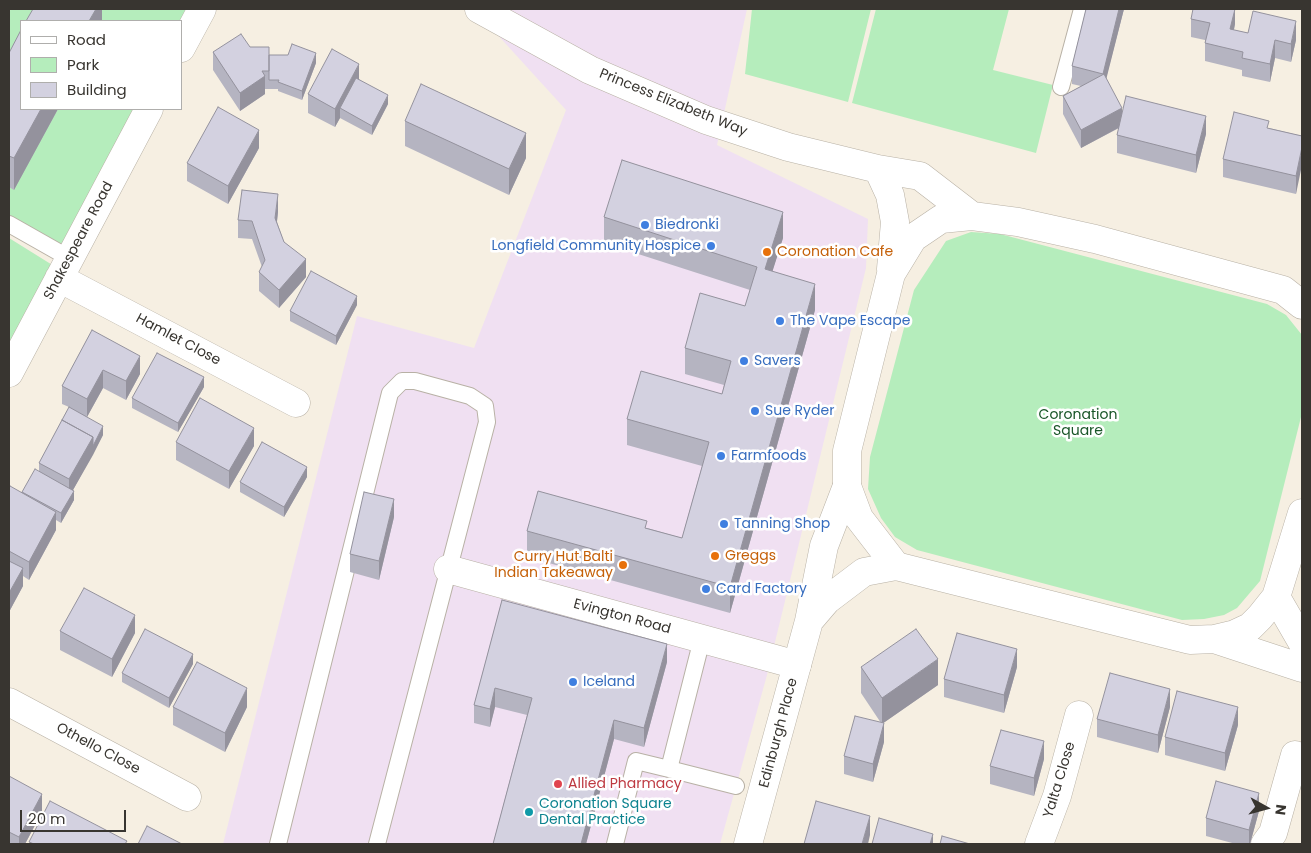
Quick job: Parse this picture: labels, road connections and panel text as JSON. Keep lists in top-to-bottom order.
{
  "streets": {
    "main road": [
      "Princess Elizabeth Way",
      "Shakespeare Road",
      "Hamlet Close",
      "Evington Road",
      "Edinburgh Place",
      "Othello Close",
      "Yalta Close"
    ]
  },
  "crossings": [
    ["Shakespeare Road", "Hamlet Close"],
    ["Evington Road", "Edinburgh Place"]
  ],
  "parks": ["Coronation Square"],
  "places": [
    "Biedronki",
    "Longfield Community Hospice",
    "Coronation Cafe",
    "The Vape Escape",
    "Savers",
    "Sue Ryder",
    "Farmfoods",
    "Tanning Shop",
    "Greggs",
    "Curry Hut Balti Indian Takeaway",
    "Card Factory",
    "Iceland",
    "Allied Pharmacy",
    "Coronation Square Dental Practice"
  ],
  "legend": ["Road", "Park", "Building"],
  "scale_bar": "20 m",
  "north": "right"
}
